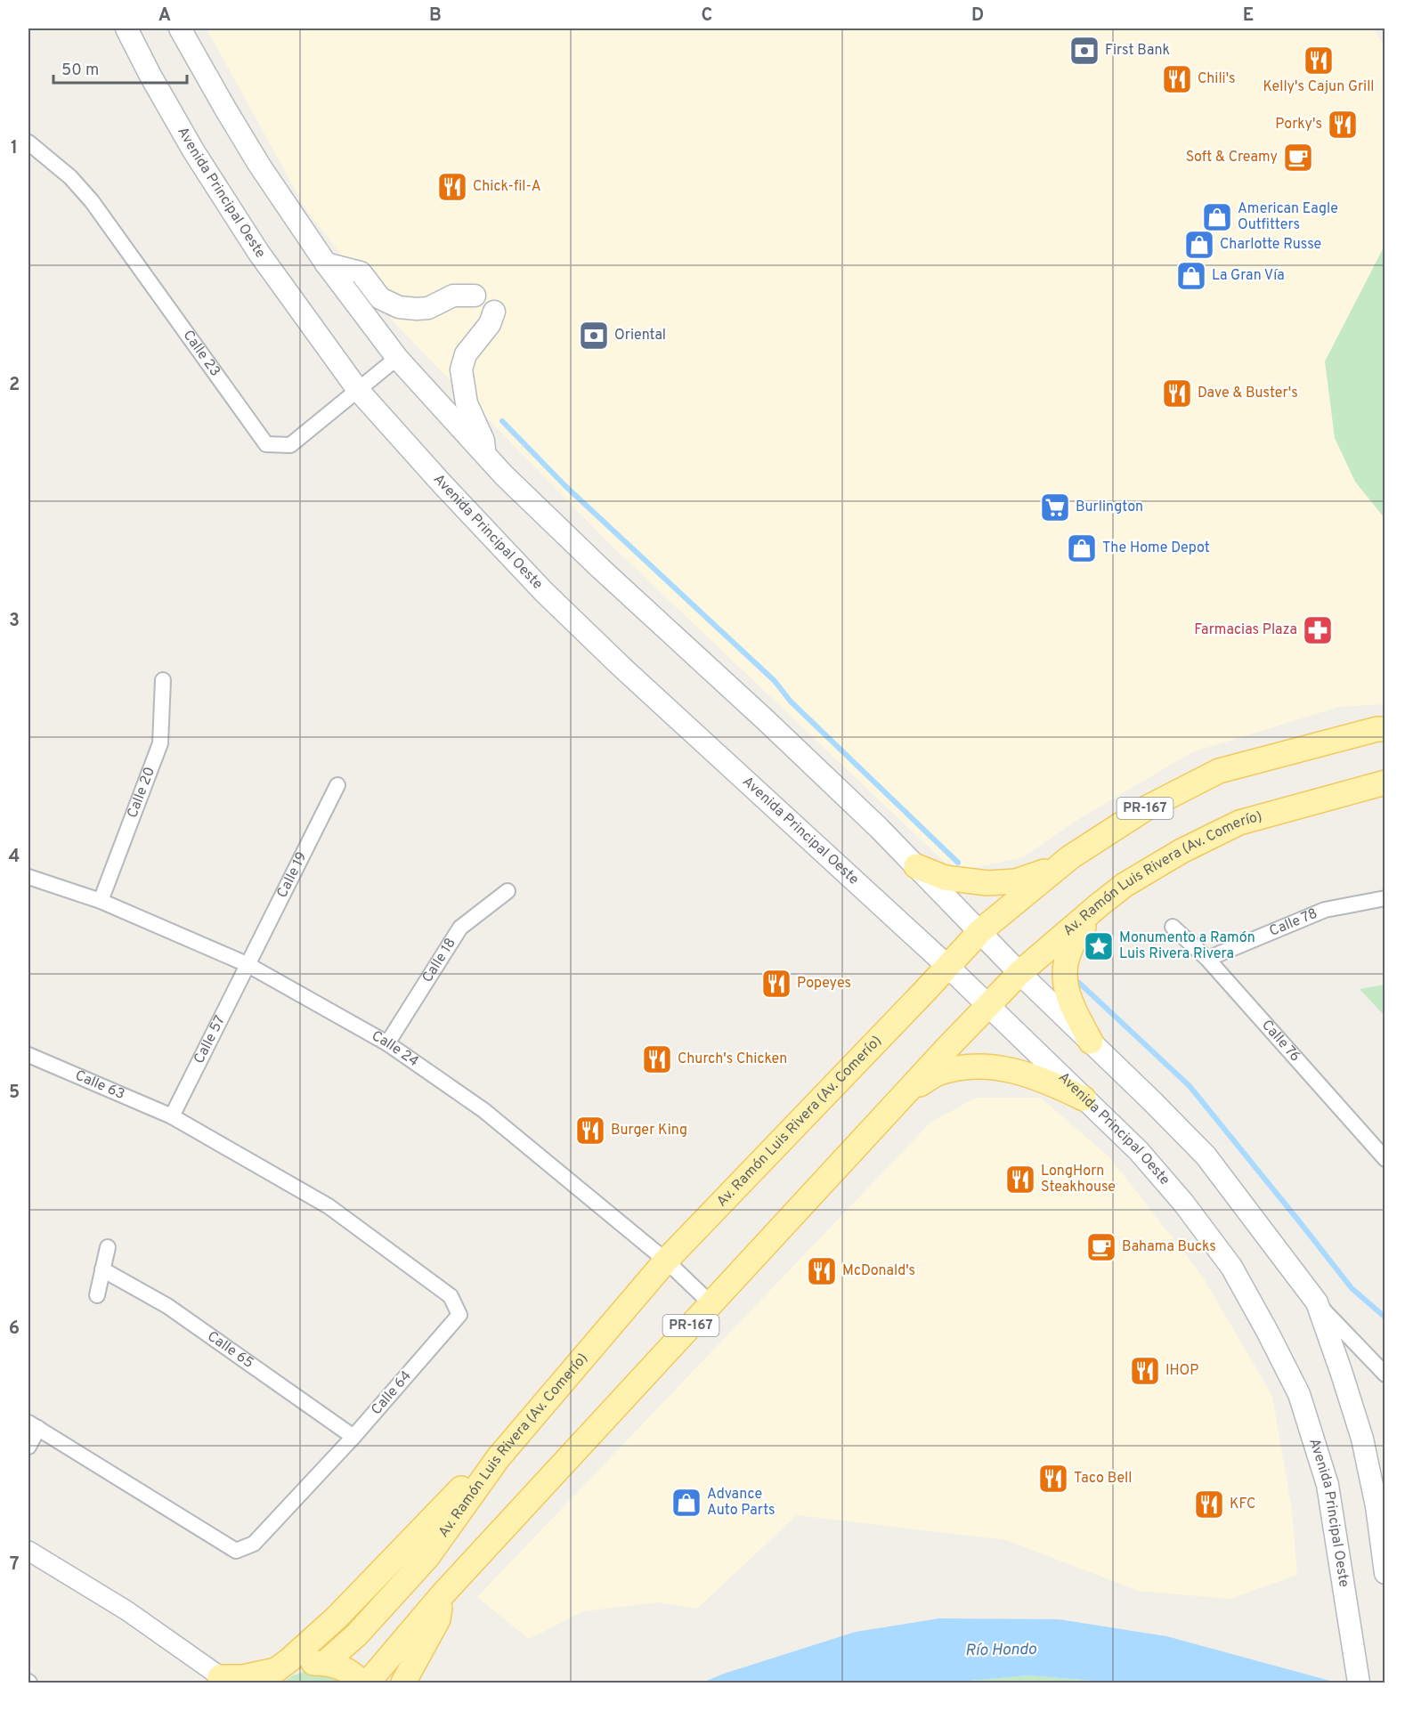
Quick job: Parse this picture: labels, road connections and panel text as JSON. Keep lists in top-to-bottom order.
{
  "streets": {
    "main road": ["Avenida Principal Oeste", "PR-167", "Av. Ramón Luis Rivera (Av. Comerío)"],
    "street": [
      "Calle 23",
      "Calle 20",
      "Calle 19",
      "Calle 78",
      "Calle 18",
      "Calle 57",
      "Calle 76",
      "Calle 24",
      "Calle 63",
      "Calle 65",
      "Calle 64"
    ]
  },
  "crossings": [
    ["Avenida Principal Oeste", "Calle 23"],
    ["Avenida Principal Oeste", "Av. Ramón Luis Rivera (Av. Comerío)"],
    ["Calle 20", "Calle 24"],
    ["Calle 19", "Calle 57"],
    ["Calle 19", "Calle 24"],
    ["Av. Ramón Luis Rivera (Av. Comerío)", "Calle 24"],
    ["Calle 78", "Calle 76"],
    ["Calle 18", "Calle 24"],
    ["Calle 57", "Calle 24"],
    ["Calle 57", "Calle 63"],
    ["Calle 57", "Calle 64"],
    ["Calle 63", "Calle 64"],
    ["Calle 65", "Calle 64"]
  ],
  "water": ["Río Hondo"],
  "places": {
    "bank": ["First Bank", "Oriental"],
    "restaurant": [
      "Kelly's Cajun Grill",
      "Chili's",
      "Porky's",
      "Chick-fil-A",
      "Dave & Buster's",
      "Popeyes",
      "Church's Chicken",
      "Burger King",
      "LongHorn Steakhouse",
      "McDonald's",
      "IHOP",
      "Taco Bell",
      "KFC"
    ],
    "cafe": ["Soft & Creamy", "Bahama Bucks"],
    "shop": [
      "American Eagle Outfitters",
      "Charlotte Russe",
      "La Gran Vía",
      "The Home Depot",
      "Advance Auto Parts"
    ],
    "supermarket": ["Burlington"],
    "pharmacy": ["Farmacias Plaza"],
    "place": ["Monumento a Ramón Luis Rivera Rivera"]
  },
  "scale_bar": "50 m",
  "grid": {
    "columns": [
      "A",
      "B",
      "C",
      "D",
      "E"
    ],
    "rows": [
      "1",
      "2",
      "3",
      "4",
      "5",
      "6",
      "7"
    ]
  }
}
